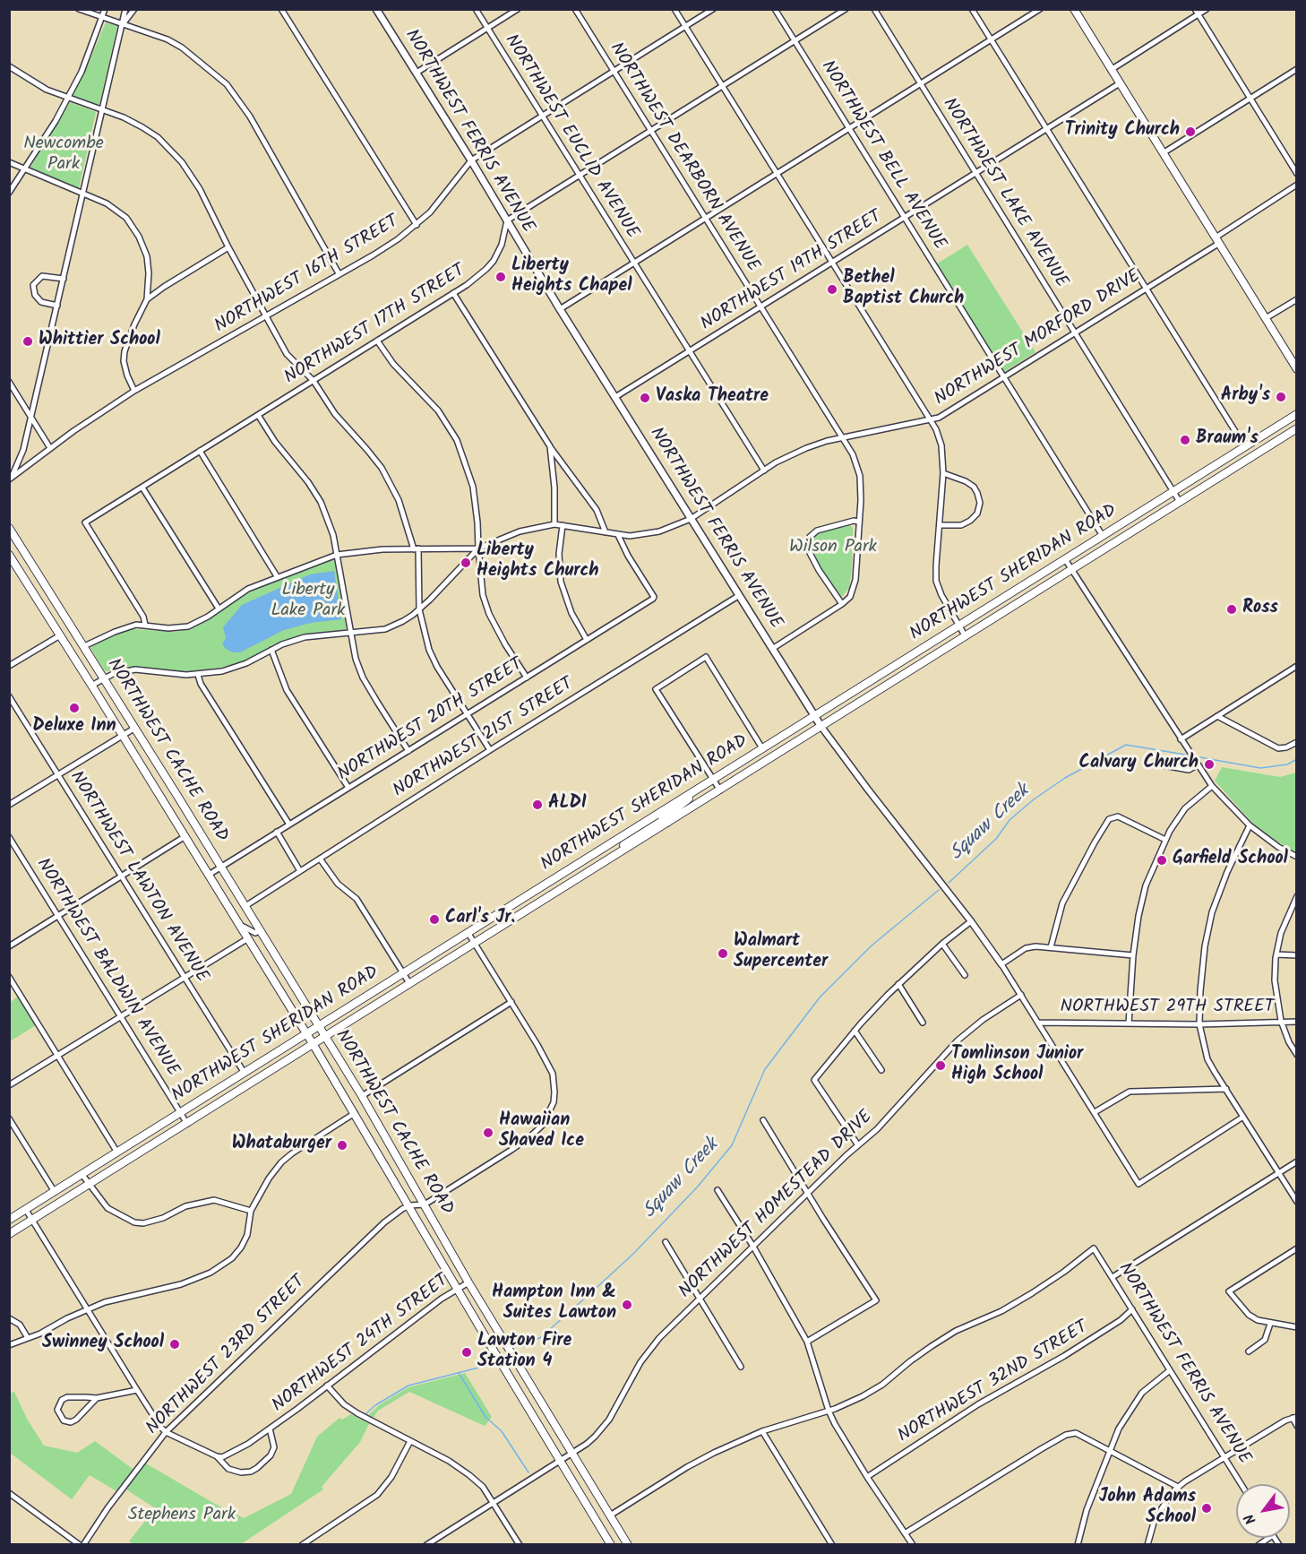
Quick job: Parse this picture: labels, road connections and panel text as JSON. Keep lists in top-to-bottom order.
{
  "streets": {
    "main road": ["NORTHWEST FERRIS AVENUE", "NORTHWEST SHERIDAN ROAD", "NORTHWEST CACHE ROAD"],
    "street": [
      "NORTHWEST EUCLID AVENUE",
      "NORTHWEST BELL AVENUE",
      "NORTHWEST DEARBORN AVENUE",
      "NORTHWEST LAKE AVENUE",
      "NORTHWEST 19TH STREET",
      "NORTHWEST 16TH STREET",
      "NORTHWEST 17TH STREET",
      "NORTHWEST MORFORD DRIVE",
      "NORTHWEST 20TH STREET",
      "NORTHWEST 21ST STREET",
      "NORTHWEST LAWTON AVENUE",
      "NORTHWEST BALDWIN AVENUE",
      "NORTHWEST 29TH STREET",
      "NORTHWEST HOMESTEAD DRIVE",
      "NORTHWEST 24TH STREET",
      "NORTHWEST 23RD STREET",
      "NORTHWEST 32ND STREET"
    ]
  },
  "crossings": [
    ["NORTHWEST FERRIS AVENUE", "NORTHWEST DEARBORN AVENUE"],
    ["NORTHWEST FERRIS AVENUE", "NORTHWEST 19TH STREET"],
    ["NORTHWEST FERRIS AVENUE", "NORTHWEST 16TH STREET"],
    ["NORTHWEST FERRIS AVENUE", "NORTHWEST 17TH STREET"],
    ["NORTHWEST FERRIS AVENUE", "NORTHWEST MORFORD DRIVE"],
    ["NORTHWEST FERRIS AVENUE", "NORTHWEST SHERIDAN ROAD"],
    ["NORTHWEST FERRIS AVENUE", "NORTHWEST 21ST STREET"],
    ["NORTHWEST FERRIS AVENUE", "NORTHWEST 32ND STREET"],
    ["NORTHWEST EUCLID AVENUE", "NORTHWEST 19TH STREET"],
    ["NORTHWEST EUCLID AVENUE", "NORTHWEST 16TH STREET"],
    ["NORTHWEST EUCLID AVENUE", "NORTHWEST MORFORD DRIVE"],
    ["NORTHWEST BELL AVENUE", "NORTHWEST 19TH STREET"],
    ["NORTHWEST BELL AVENUE", "NORTHWEST MORFORD DRIVE"],
    ["NORTHWEST BELL AVENUE", "NORTHWEST SHERIDAN ROAD"],
    ["NORTHWEST DEARBORN AVENUE", "NORTHWEST 19TH STREET"],
    ["NORTHWEST DEARBORN AVENUE", "NORTHWEST 16TH STREET"],
    ["NORTHWEST DEARBORN AVENUE", "NORTHWEST MORFORD DRIVE"],
    ["NORTHWEST LAKE AVENUE", "NORTHWEST 19TH STREET"],
    ["NORTHWEST LAKE AVENUE", "NORTHWEST MORFORD DRIVE"],
    ["NORTHWEST LAKE AVENUE", "NORTHWEST SHERIDAN ROAD"],
    ["NORTHWEST MORFORD DRIVE", "NORTHWEST 20TH STREET"],
    ["NORTHWEST SHERIDAN ROAD", "NORTHWEST CACHE ROAD"],
    ["NORTHWEST SHERIDAN ROAD", "NORTHWEST LAWTON AVENUE"],
    ["NORTHWEST SHERIDAN ROAD", "NORTHWEST BALDWIN AVENUE"],
    ["NORTHWEST 20TH STREET", "NORTHWEST CACHE ROAD"],
    ["NORTHWEST 21ST STREET", "NORTHWEST CACHE ROAD"],
    ["NORTHWEST CACHE ROAD", "NORTHWEST HOMESTEAD DRIVE"],
    ["NORTHWEST CACHE ROAD", "NORTHWEST 24TH STREET"],
    ["NORTHWEST CACHE ROAD", "NORTHWEST 23RD STREET"],
    ["NORTHWEST 24TH STREET", "NORTHWEST 23RD STREET"]
  ],
  "water": ["Squaw Creek"],
  "parks": [
    "Newcombe Park",
    "Wilson Park",
    "Liberty Lake Park",
    "Stephens Park"
  ],
  "places": [
    "Trinity Church",
    "Liberty Heights Chapel",
    "Bethel Baptist Church",
    "Whittier School",
    "Arby's",
    "Vaska Theatre",
    "Braum's",
    "Liberty Heights Church",
    "Ross",
    "Deluxe Inn",
    "Calvary Church",
    "ALDI",
    "Garfield School",
    "Carl's Jr.",
    "Walmart Supercenter",
    "Tomlinson Junior High School",
    "Hawaiian Shaved Ice",
    "Whataburger",
    "Hampton Inn & Suites Lawton",
    "Swinney School",
    "Lawton Fire Station 4",
    "John Adams School"
  ],
  "north": "bottom left"
}
